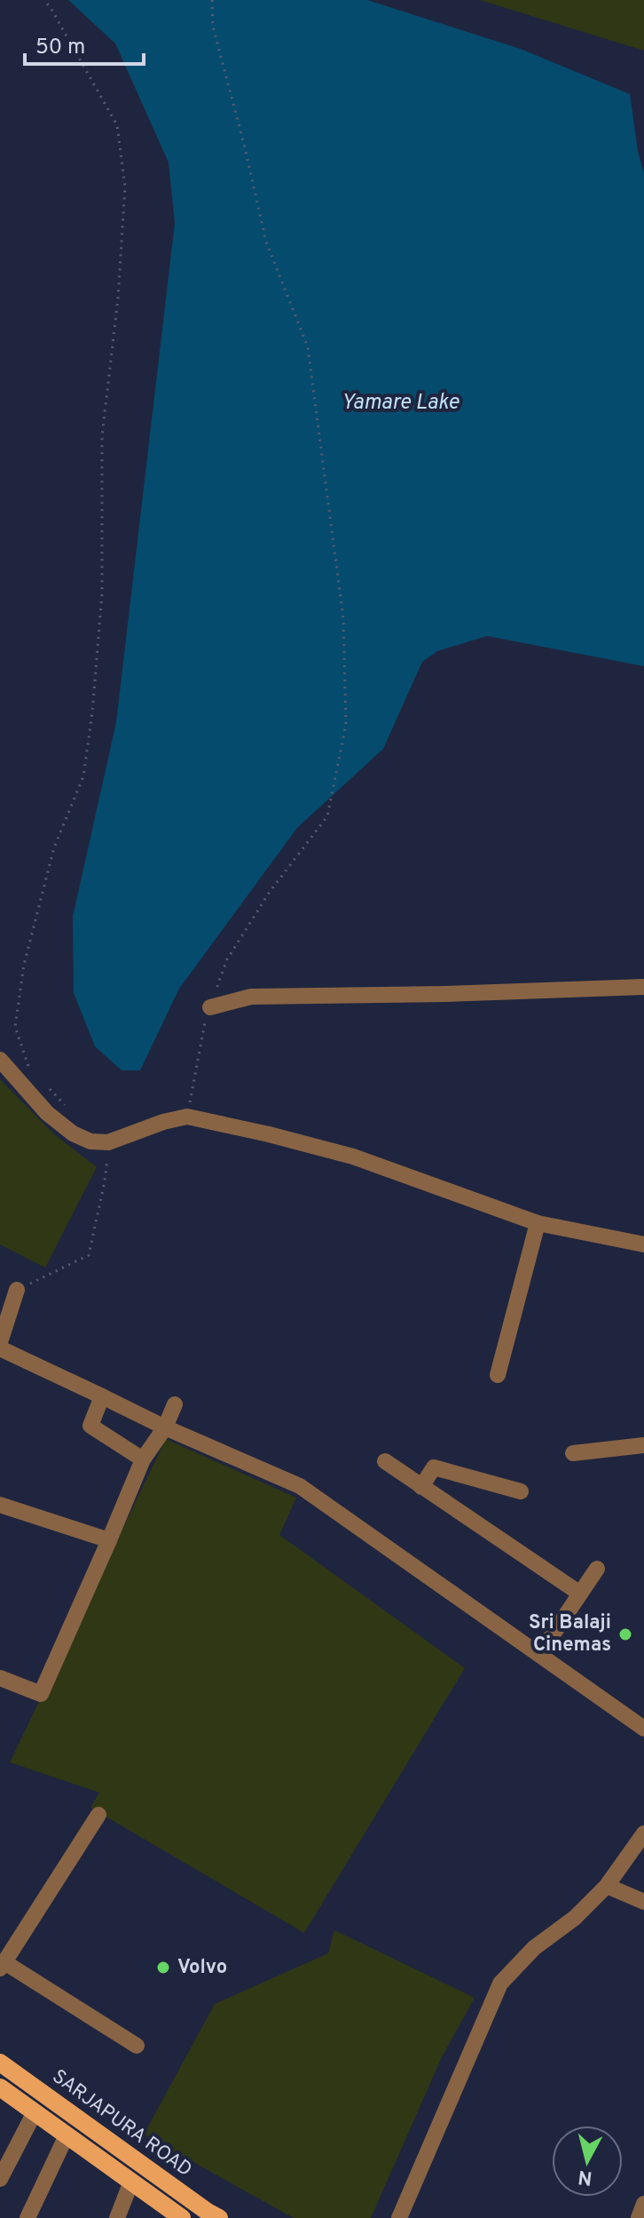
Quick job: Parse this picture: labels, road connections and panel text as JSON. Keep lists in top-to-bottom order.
{
  "streets": {
    "main road": ["SARJAPURA ROAD"]
  },
  "water": ["Yamare Lake"],
  "places": ["Sri Balaji Cinemas", "Volvo"],
  "scale_bar": "50 m",
  "north": "bottom"
}
